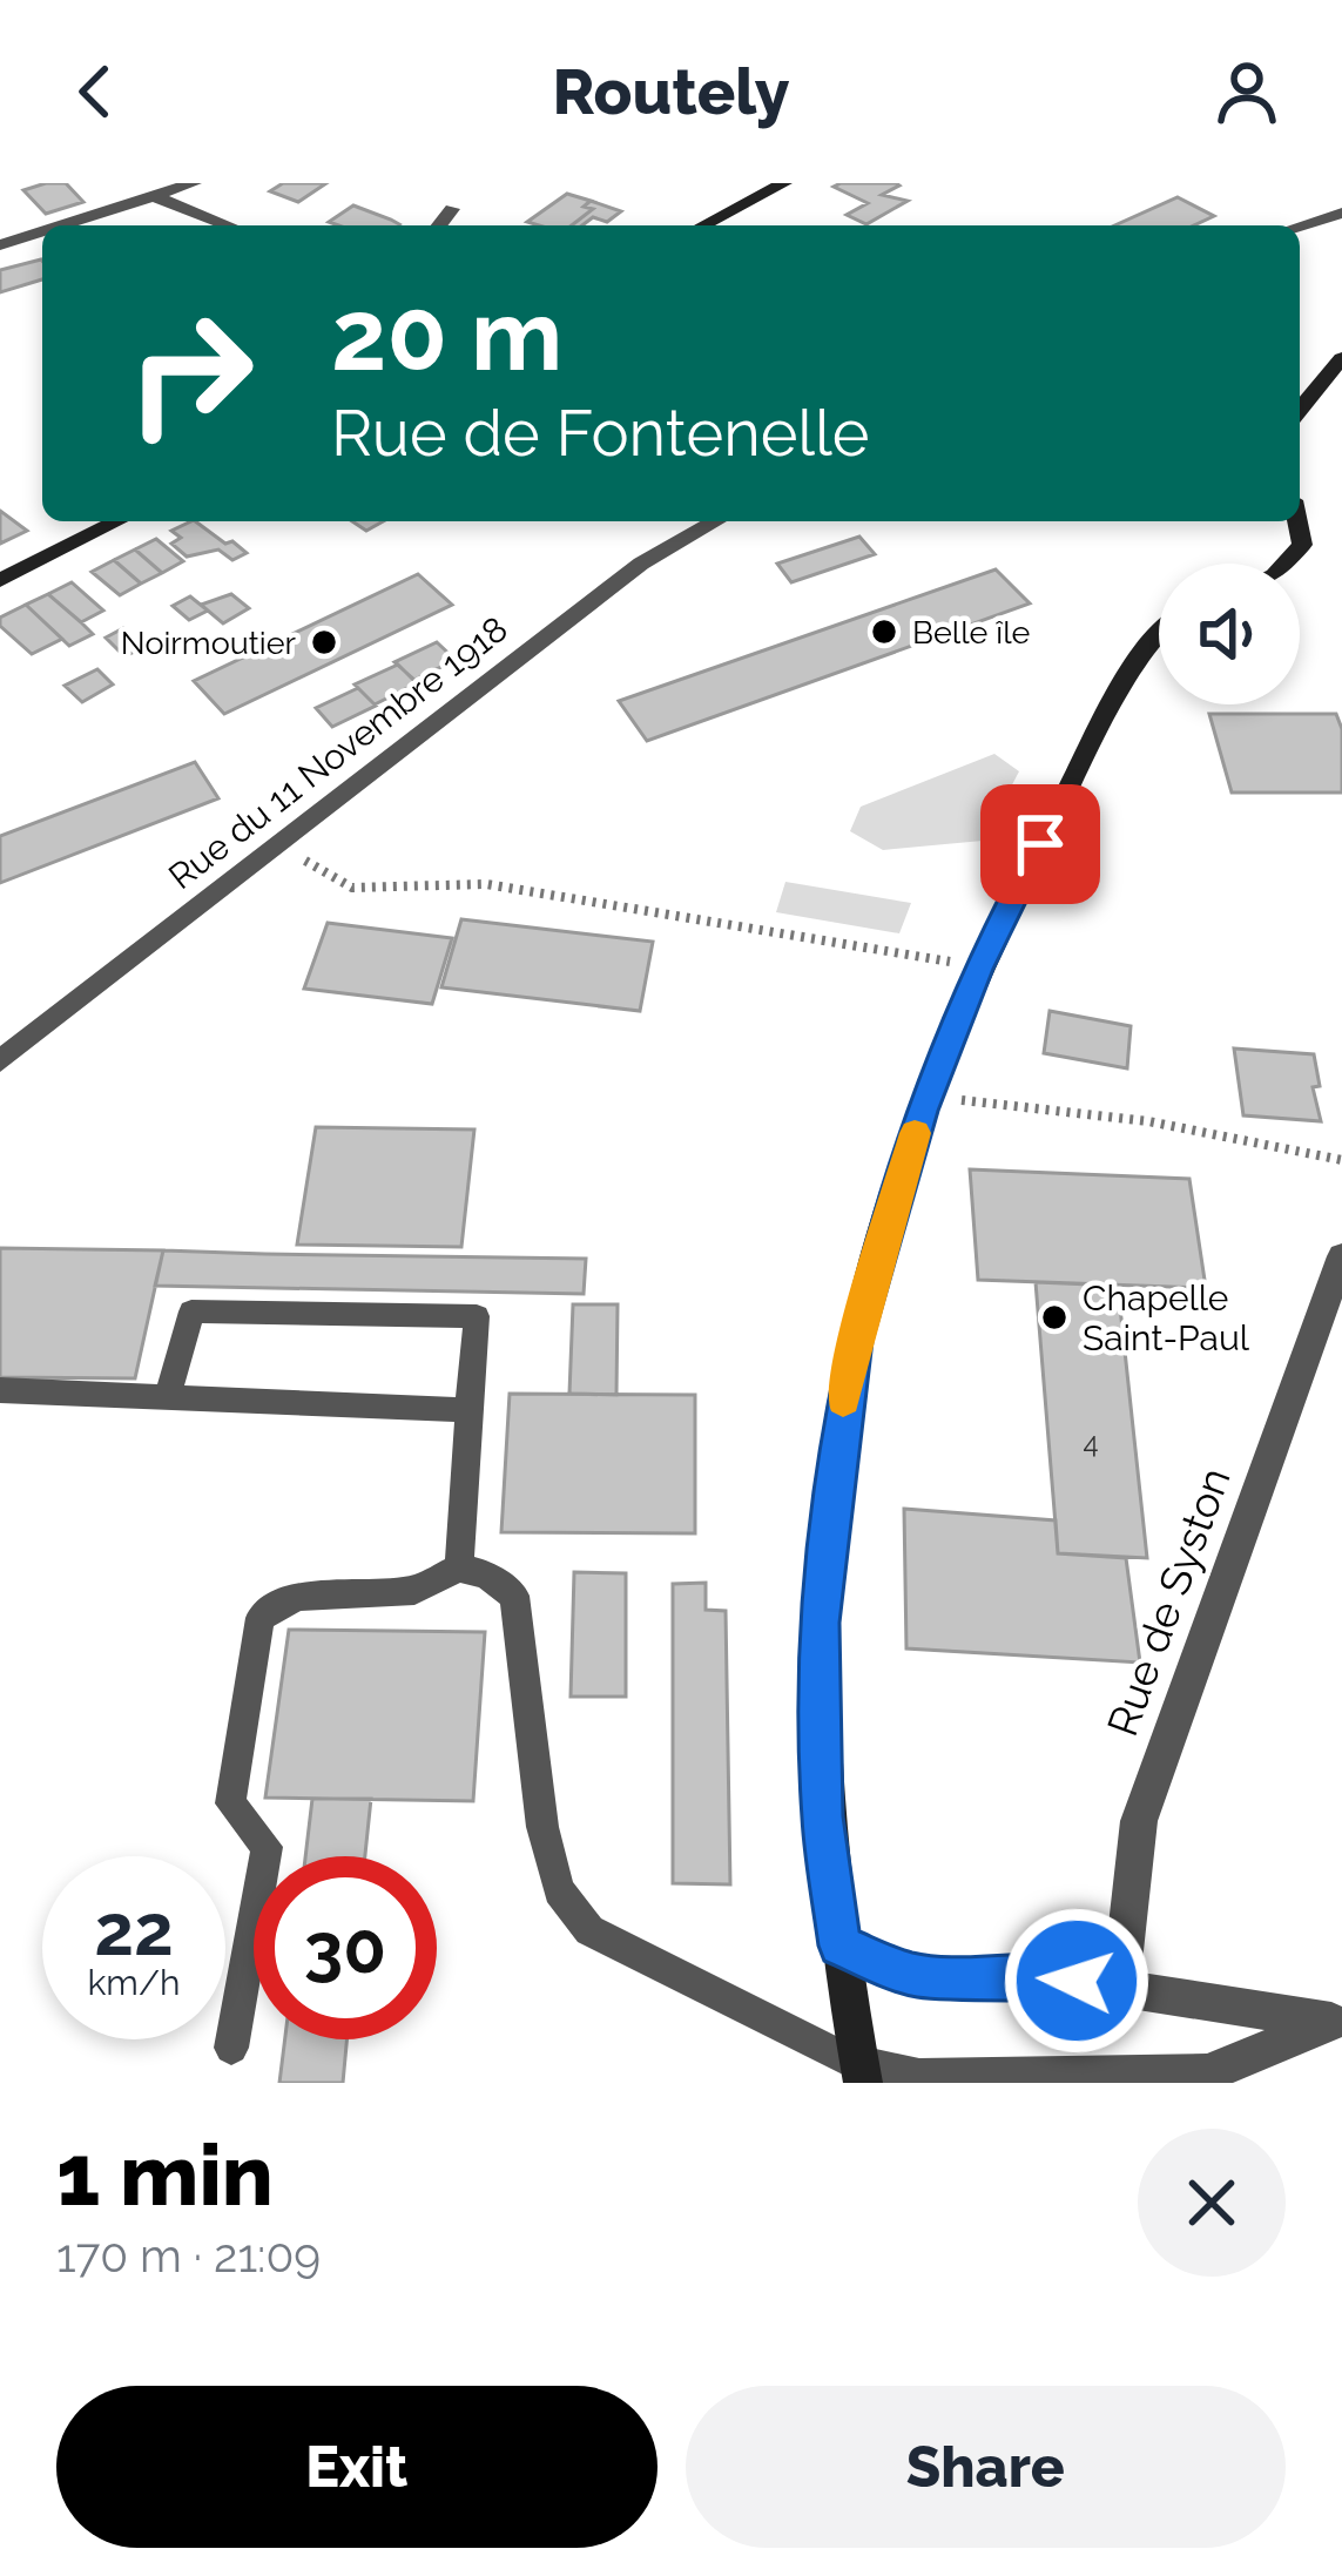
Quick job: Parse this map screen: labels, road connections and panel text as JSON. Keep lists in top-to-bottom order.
{
  "streets": {
    "street": ["Rue du 11 Novembre 1918", "Rue de Syston"]
  },
  "places": ["Belle île", "Noirmoutier", "Chapelle Saint-Paul"],
  "house_numbers": ["4"],
  "page": {
    "header": "Routely",
    "turn": ["20 m", "Rue de Fontenelle"],
    "speed": "22 km/h",
    "limit": "30",
    "heading": ["1 min", "170 m · 21:09"],
    "buttons": ["Exit", "Share"]
  }
}
